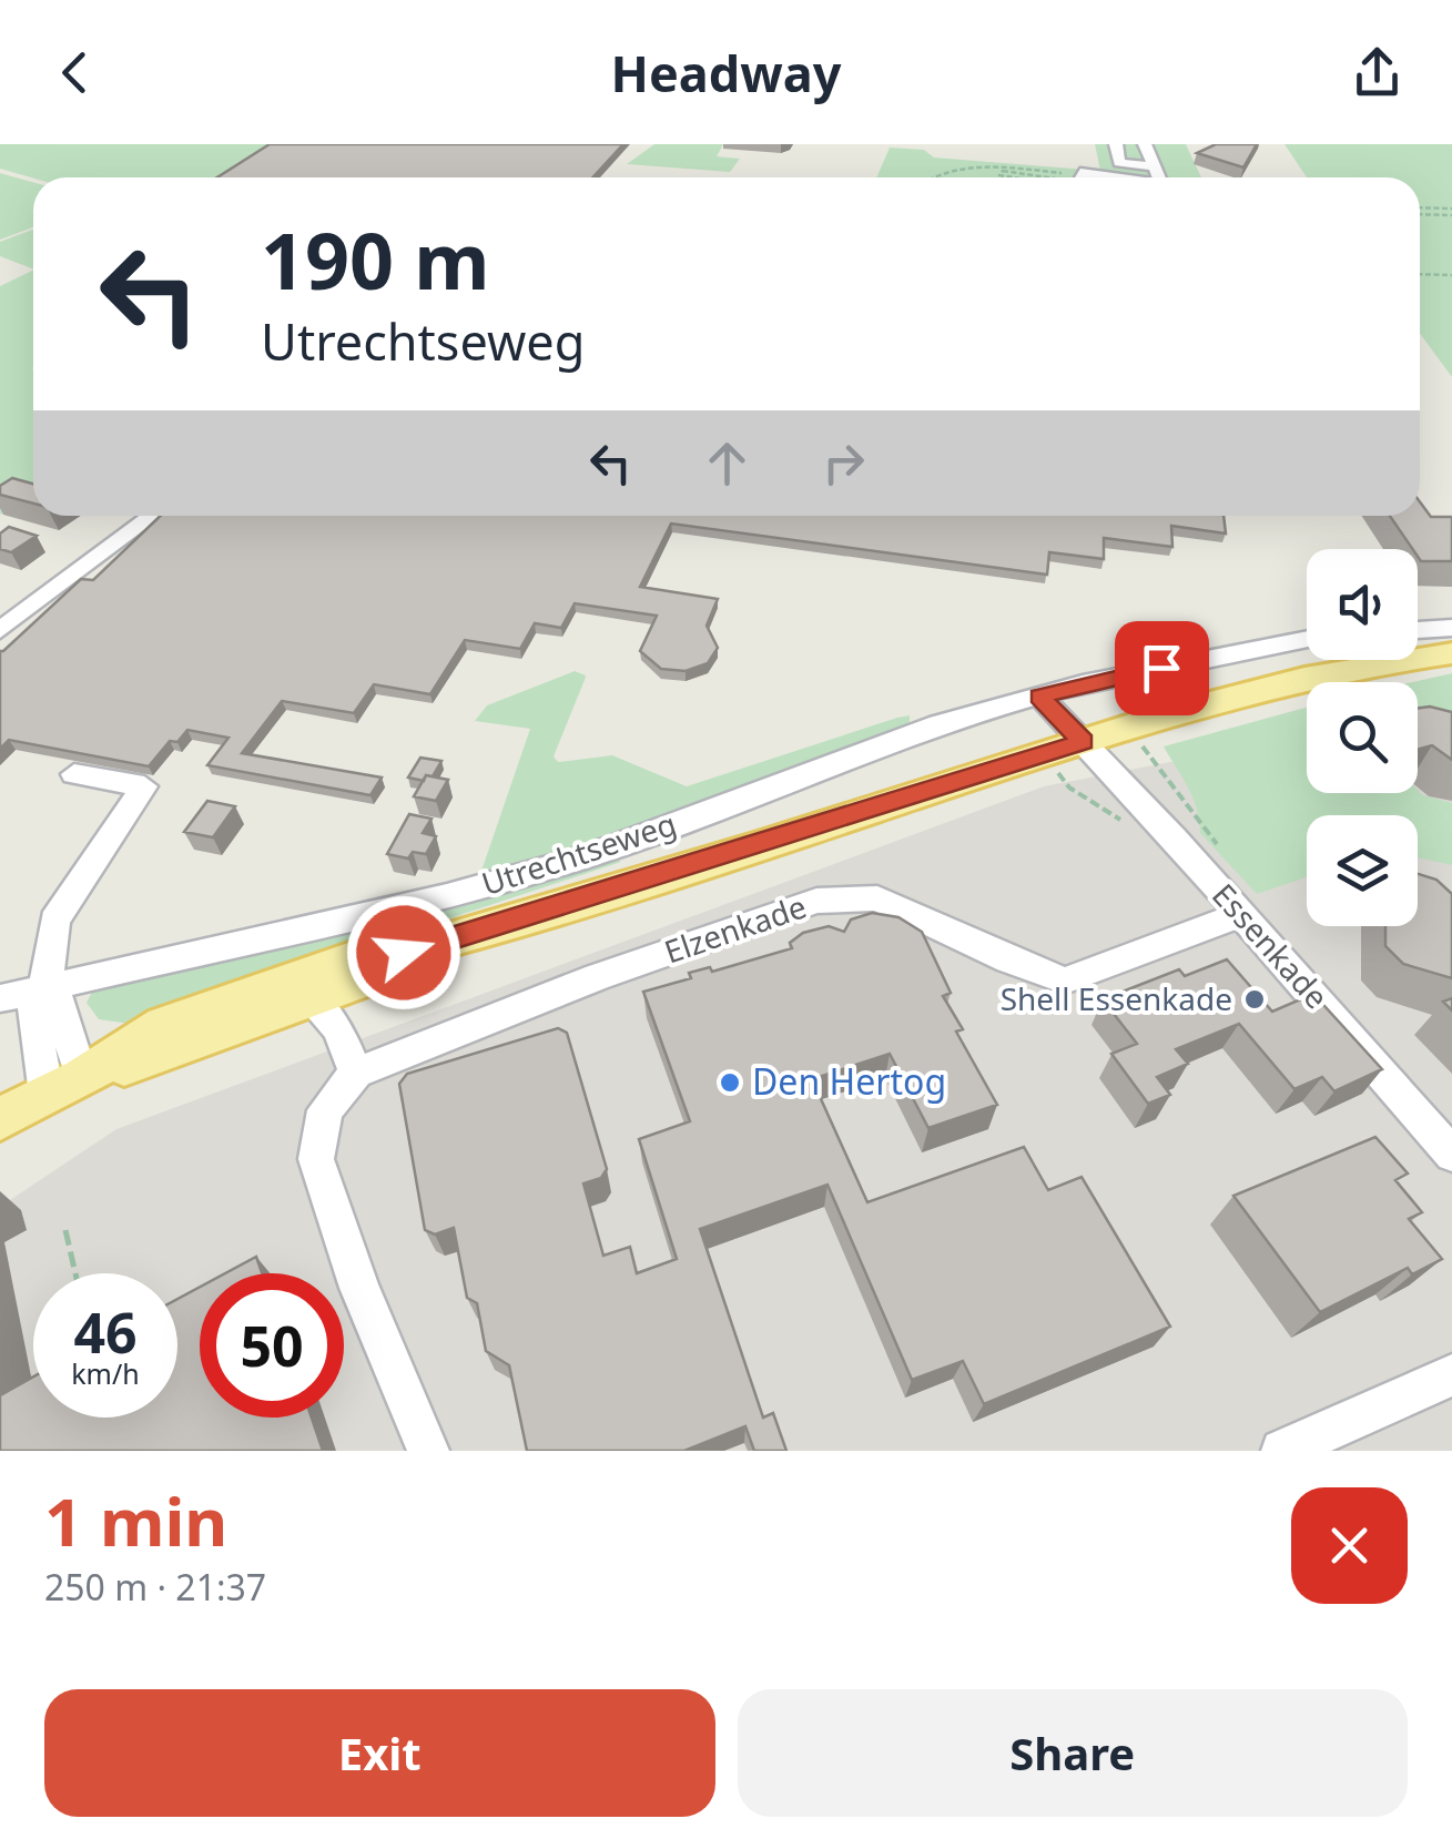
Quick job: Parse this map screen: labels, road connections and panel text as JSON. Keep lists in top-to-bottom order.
{
  "streets": {
    "main road": ["Utrechtseweg"],
    "street": ["Elzenkade", "Essenkade"]
  },
  "crossings": [
    ["Utrechtseweg", "Essenkade"],
    ["Elzenkade", "Essenkade"]
  ],
  "places": ["Shell Essenkade", "Den Hertog"],
  "page": {
    "header": "Headway",
    "turn": ["190 m", "Utrechtseweg"],
    "speed": "46 km/h",
    "limit": "50",
    "heading": ["1 min", "250 m · 21:37"],
    "buttons": ["Exit", "Share"]
  }
}
